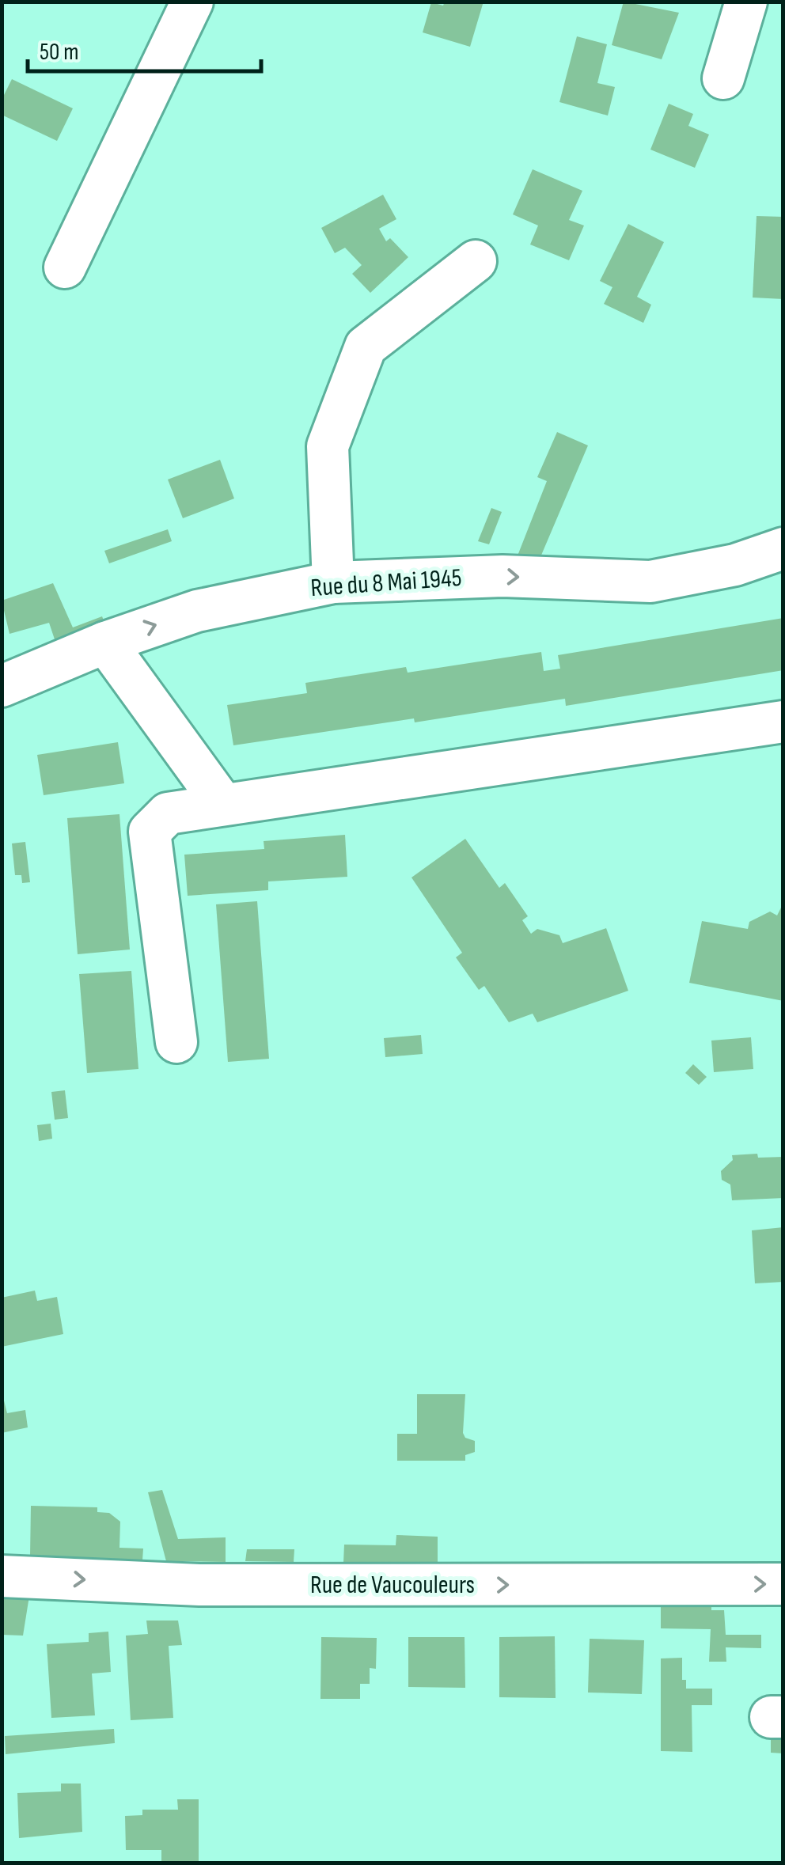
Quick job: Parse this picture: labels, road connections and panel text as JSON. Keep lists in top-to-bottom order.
{
  "streets": {
    "street": ["Rue du 8 Mai 1945", "Rue de Vaucouleurs"]
  },
  "one_way": ["Rue de Vaucouleurs"],
  "scale_bar": "50 m"
}
